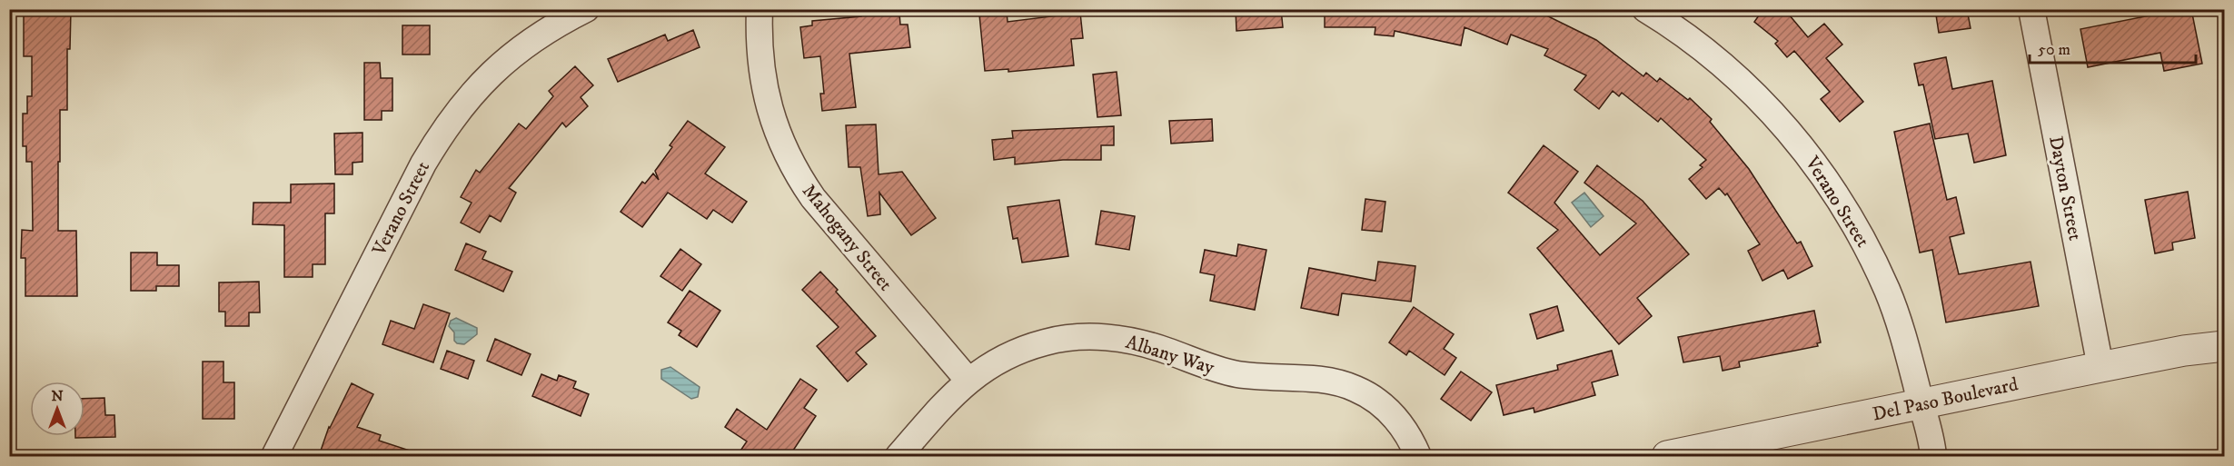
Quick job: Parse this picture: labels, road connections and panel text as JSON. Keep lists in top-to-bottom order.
{
  "streets": {
    "street": [
      "Dayton Street",
      "Verano Street",
      "Mahogany Street",
      "Albany Way",
      "Del Paso Boulevard"
    ]
  },
  "crossings": [
    ["Dayton Street", "Del Paso Boulevard"],
    ["Verano Street", "Del Paso Boulevard"],
    ["Mahogany Street", "Albany Way"]
  ],
  "scale_bar": "50 m",
  "north": "top"
}
